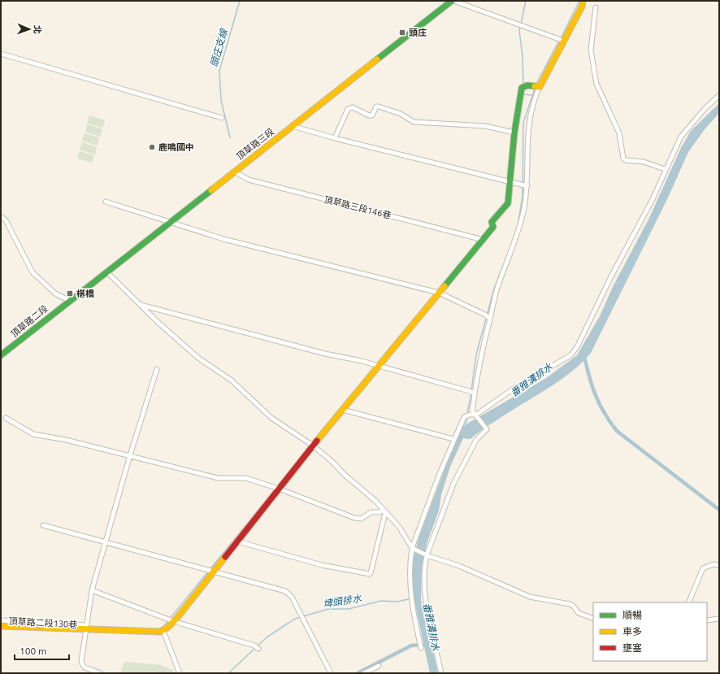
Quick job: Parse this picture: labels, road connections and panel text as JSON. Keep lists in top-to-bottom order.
{
  "streets": {
    "street": [
      "頂草路三段",
      "頂草路三段146巷",
      "頂草路二段",
      "頂草路二段130巷"
    ]
  },
  "crossings": [
    ["頂草路三段", "頂草路三段146巷"],
    ["頂草路三段", "頂草路二段"]
  ],
  "water": ["頭庄支線", "番雅溝排水", "埤頭排水"],
  "places": {
    "transit": ["頭庄", "椹橋"],
    "other": ["鹿鳴國中"]
  },
  "legend": ["順暢", "車多", "壅塞"],
  "scale_bar": "100 m",
  "north": "right"
}
